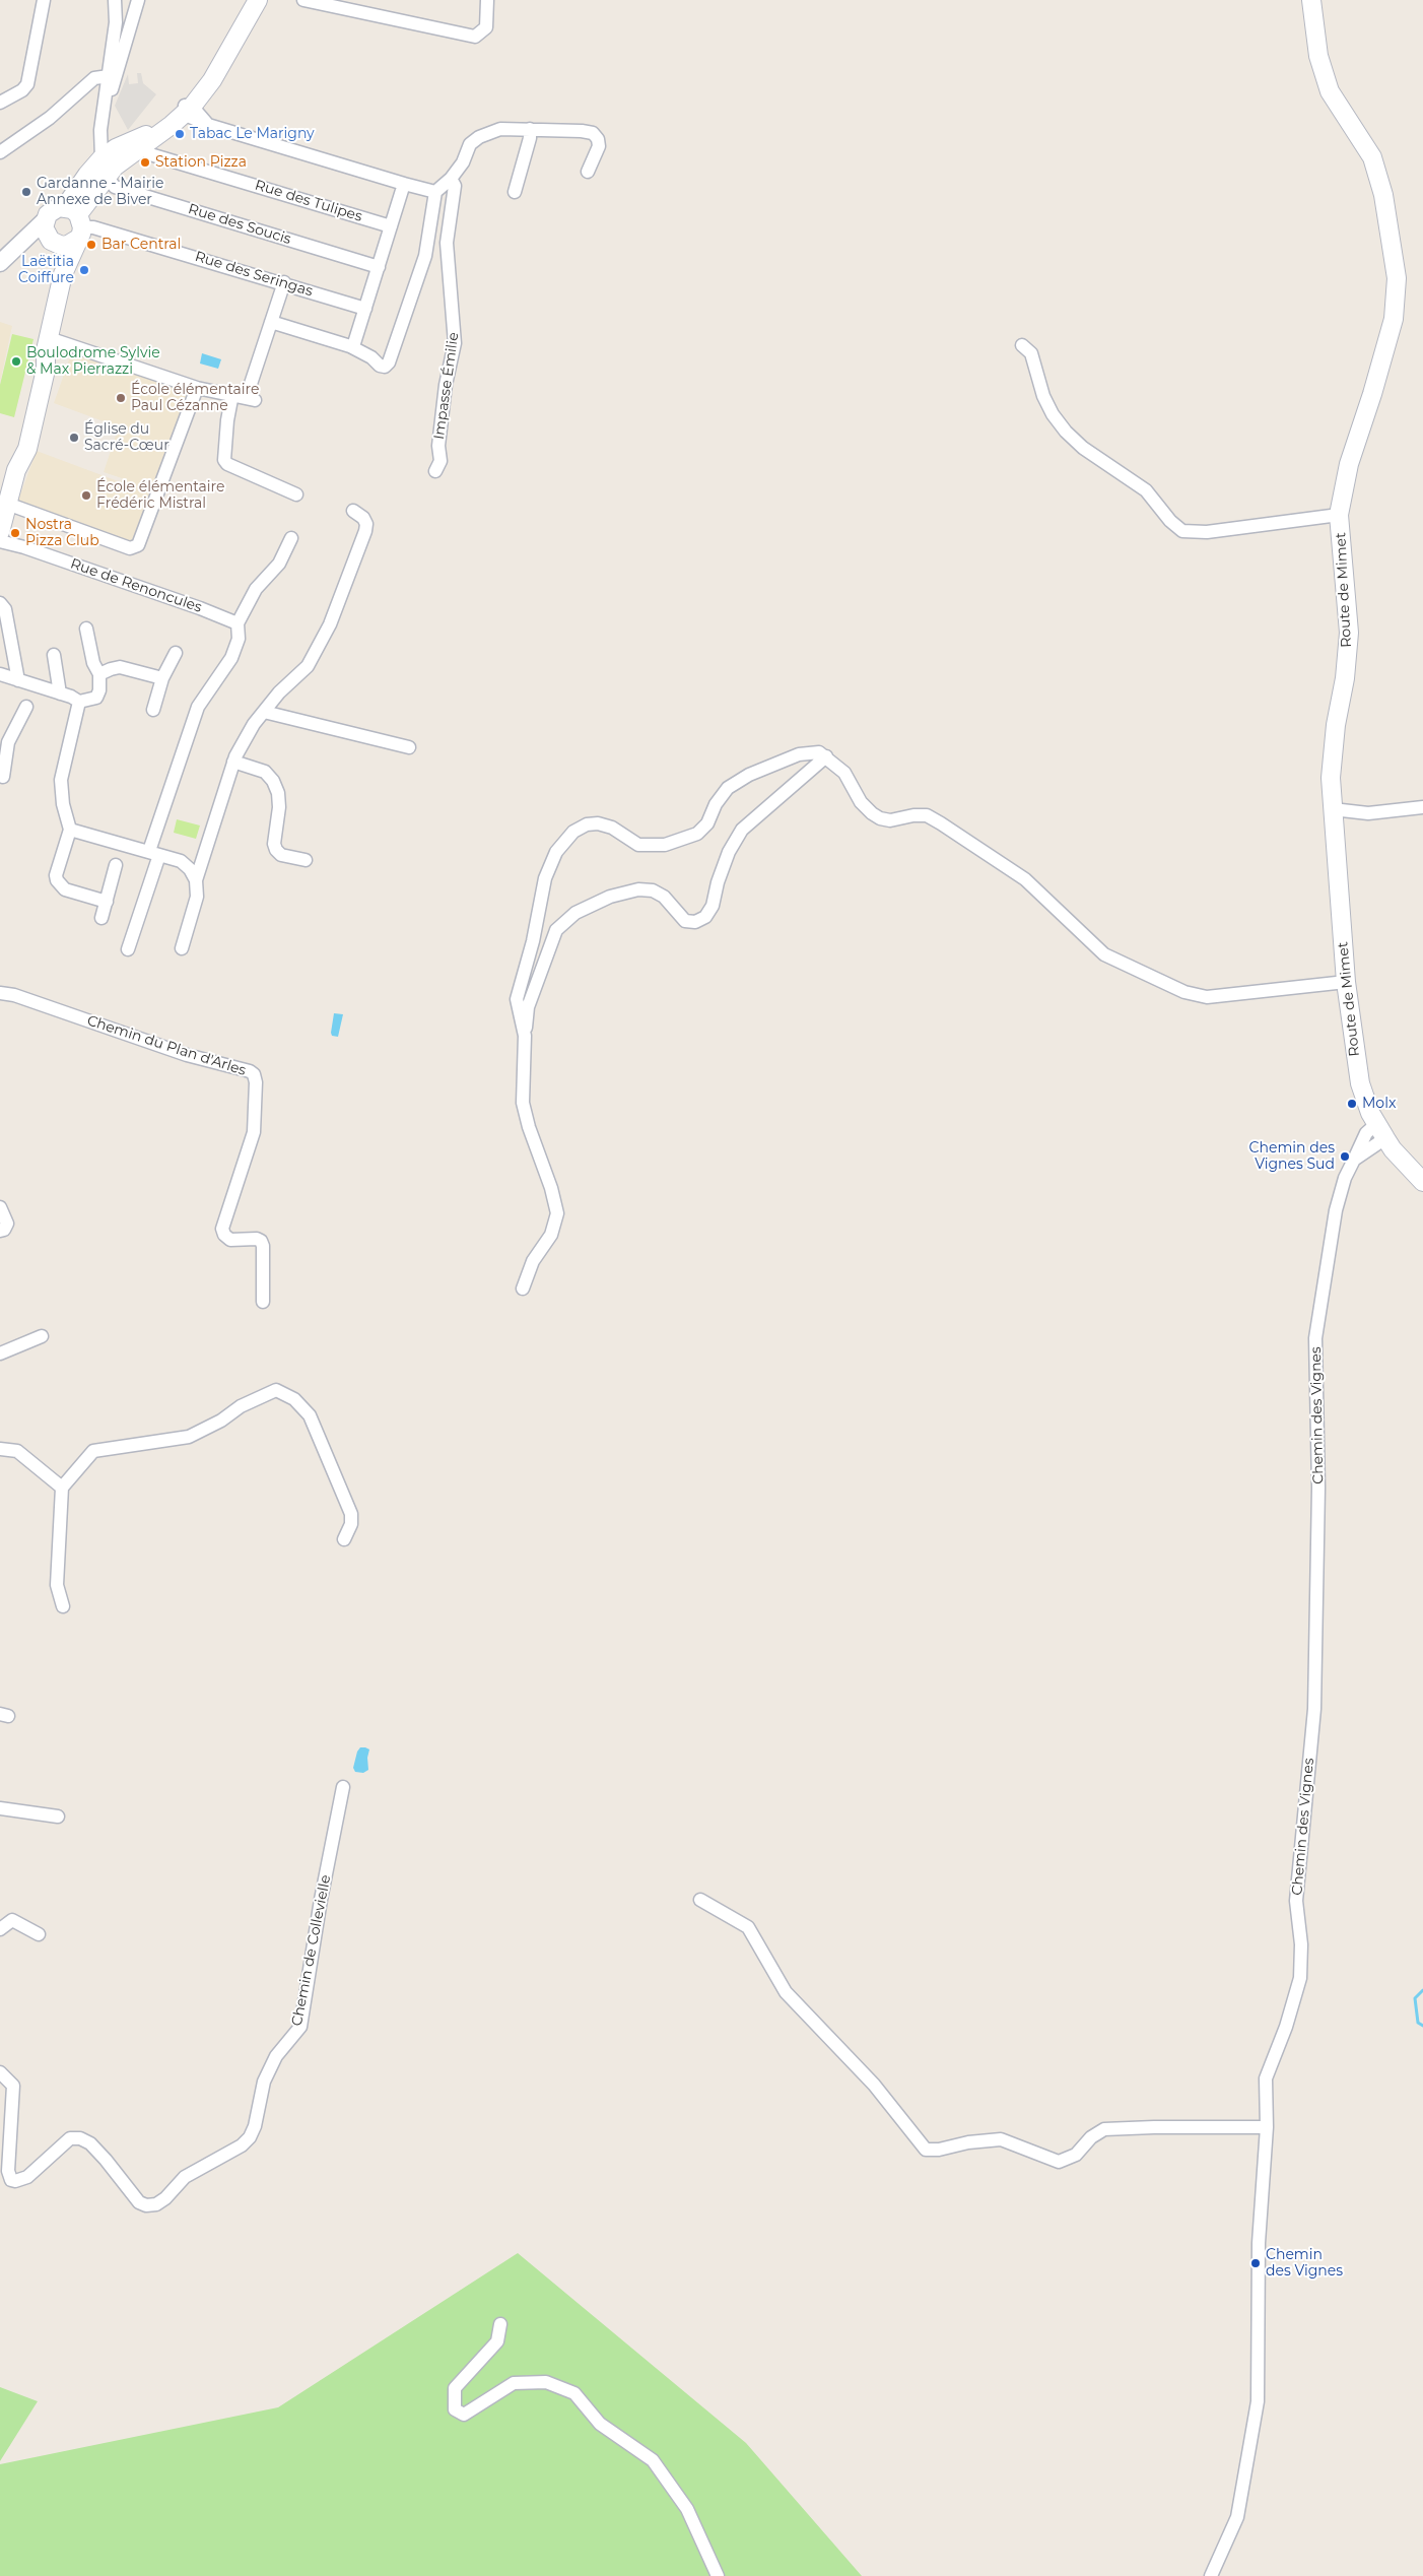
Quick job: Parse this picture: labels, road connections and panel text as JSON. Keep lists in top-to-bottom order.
{
  "streets": {
    "main road": ["Route de Mimet"],
    "street": [
      "Rue des Tulipes",
      "Rue des Soucis",
      "Rue des Seringas",
      "Impasse Émilie",
      "Rue de Renoncules",
      "Chemin du Plan d'Arles",
      "Chemin des Vignes",
      "Chemin de Collevielle"
    ]
  },
  "crossings": [
    ["Route de Mimet", "Chemin des Vignes"]
  ],
  "places": [
    "Tabac Le Marigny",
    "Station Pizza",
    "Gardanne - Mairie Annexe de Biver",
    "Bar Central",
    "Laëtitia Coiffure",
    "Boulodrome Sylvie & Max Pierrazzi",
    "École élémentaire Paul Cézanne",
    "Église du Sacré-Cœur",
    "École élémentaire Frédéric Mistral",
    "Nostra Pizza Club",
    "Molx",
    "Chemin des Vignes Sud",
    "Chemin des Vignes"
  ]
}
